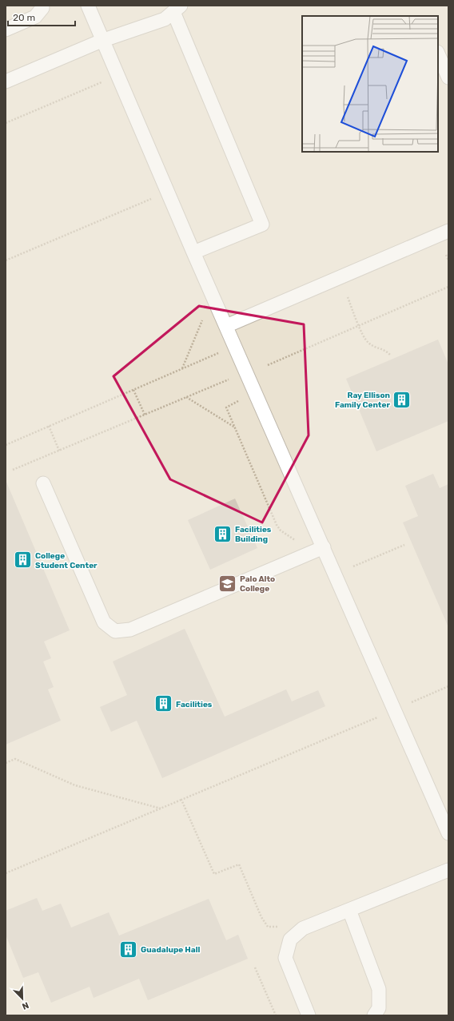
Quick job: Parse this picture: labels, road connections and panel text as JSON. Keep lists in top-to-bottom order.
{
  "places": {
    "building": [
      "Ray Ellison Family Center",
      "Facilities Building",
      "College Student Center",
      "Facilities",
      "Guadalupe Hall"
    ],
    "school or university": ["Palo Alto College"]
  },
  "scale_bar": "20 m",
  "north": "bottom right"
}
